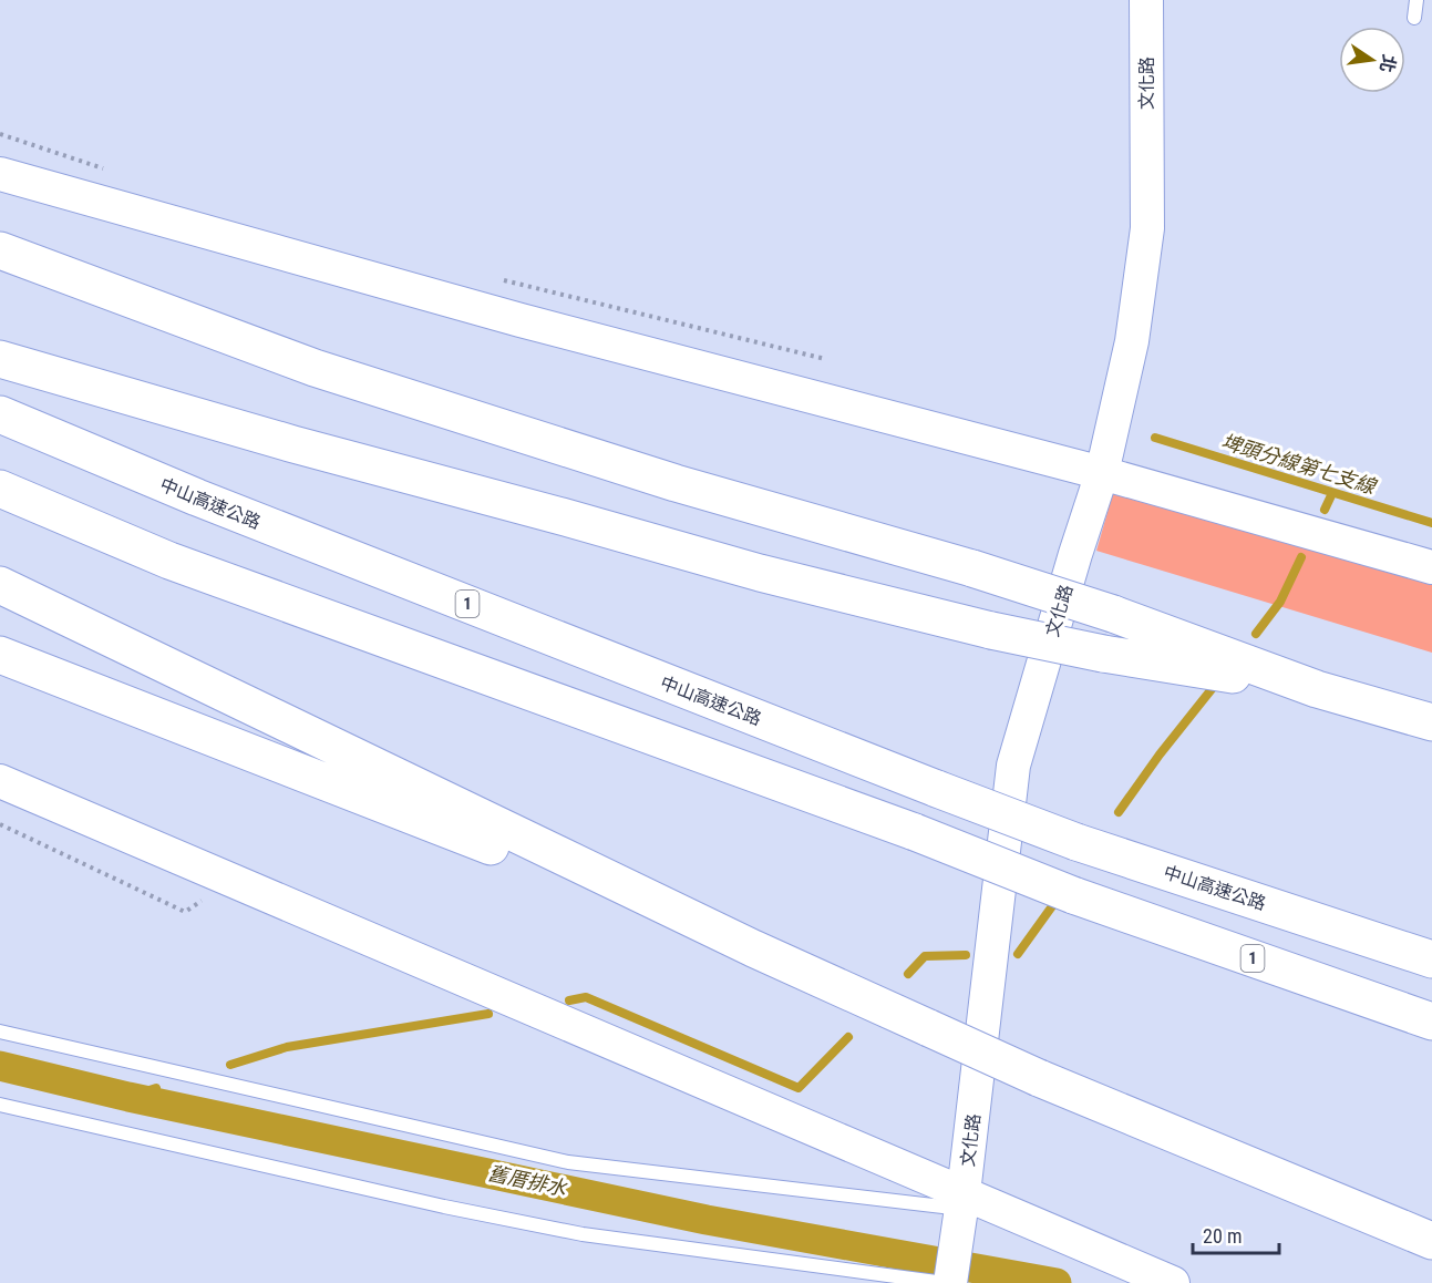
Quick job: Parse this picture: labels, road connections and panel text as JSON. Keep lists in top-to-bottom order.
{
  "streets": {
    "highway": ["中山高速公路", "1"],
    "street": ["文化路"]
  },
  "water": ["埤頭分線第七支線", "舊厝排水"],
  "scale_bar": "20 m",
  "north": "right"
}
